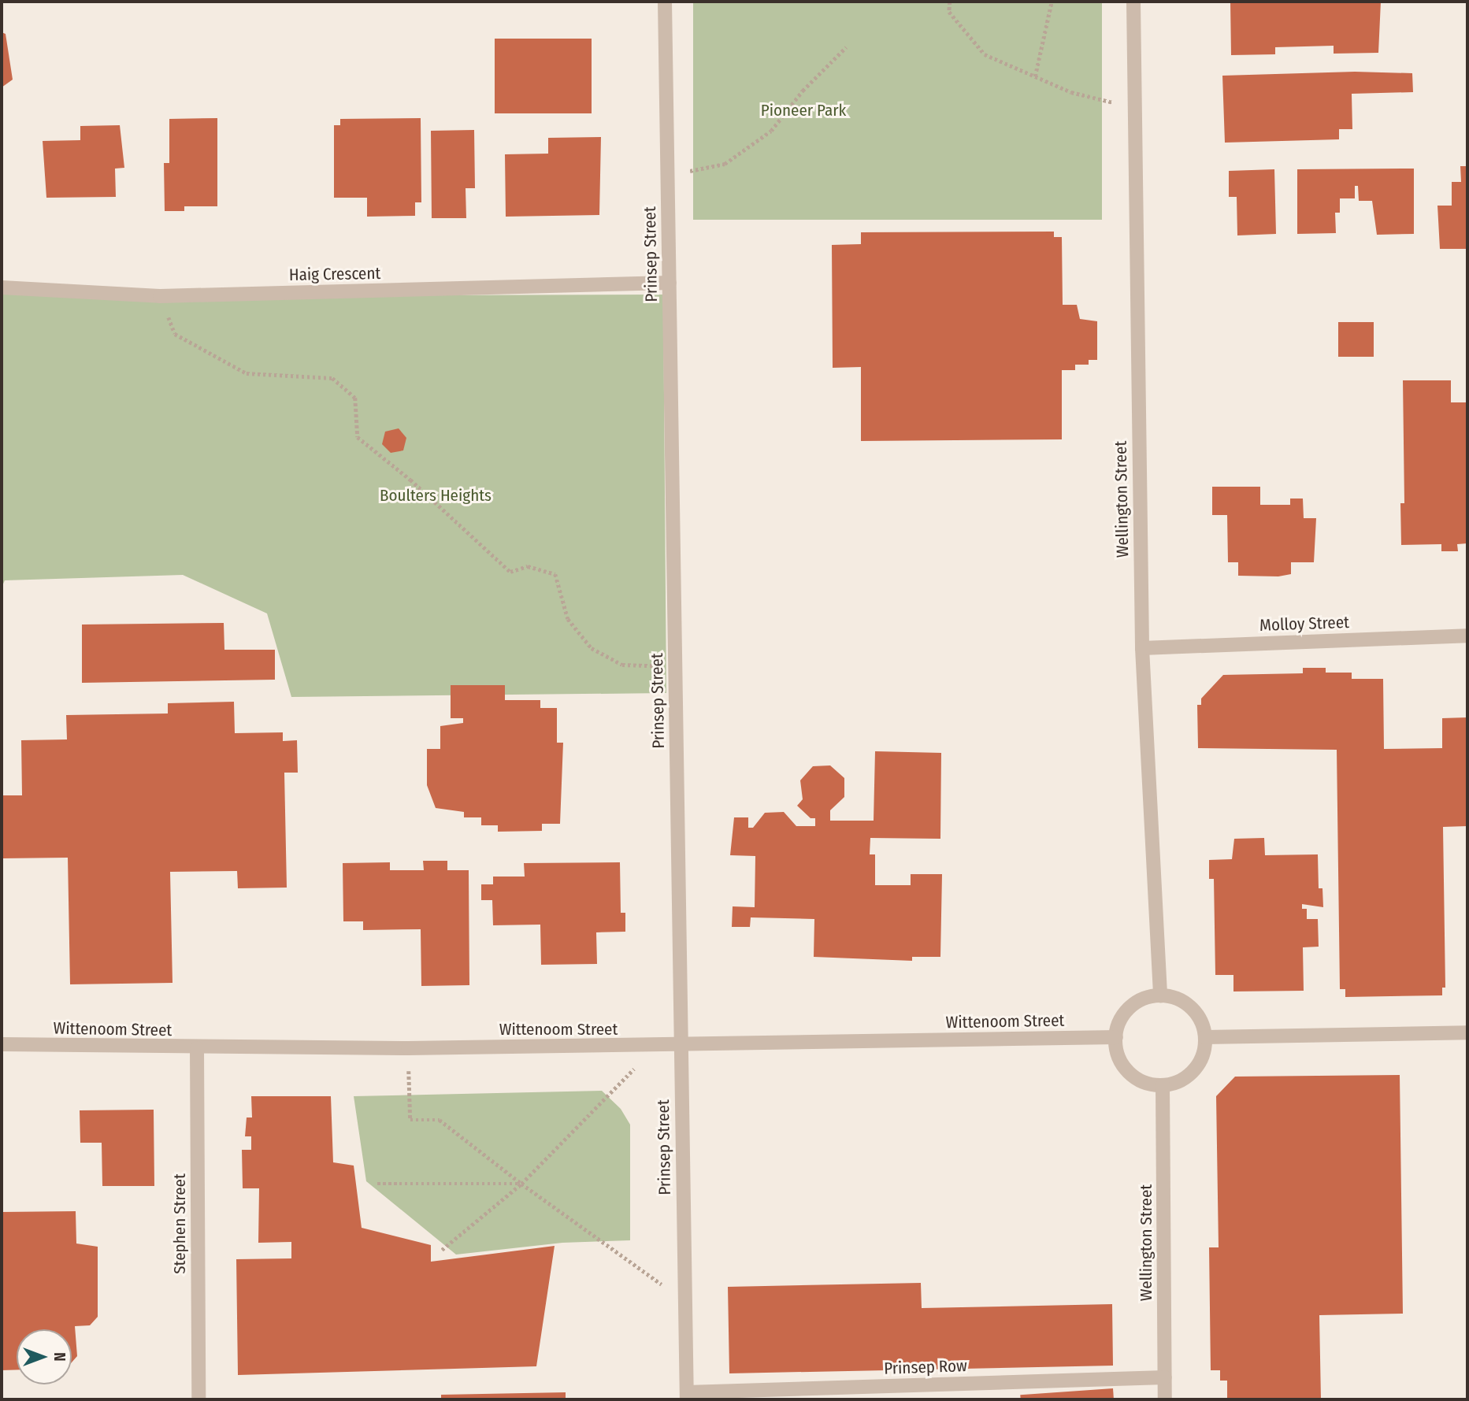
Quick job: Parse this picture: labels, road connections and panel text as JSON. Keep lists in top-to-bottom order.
{
  "streets": {
    "street": [
      "Prinsep Street",
      "Haig Crescent",
      "Wellington Street",
      "Molloy Street",
      "Wittenoom Street",
      "Stephen Street",
      "Prinsep Row"
    ]
  },
  "crossings": [
    ["Prinsep Street", "Haig Crescent"],
    ["Prinsep Street", "Wittenoom Street"],
    ["Prinsep Street", "Prinsep Row"],
    ["Wellington Street", "Molloy Street"],
    ["Wellington Street", "Wittenoom Street"],
    ["Wellington Street", "Prinsep Row"],
    ["Wittenoom Street", "Stephen Street"]
  ],
  "parks": ["Pioneer Park", "Boulters Heights"],
  "north": "right"
}
